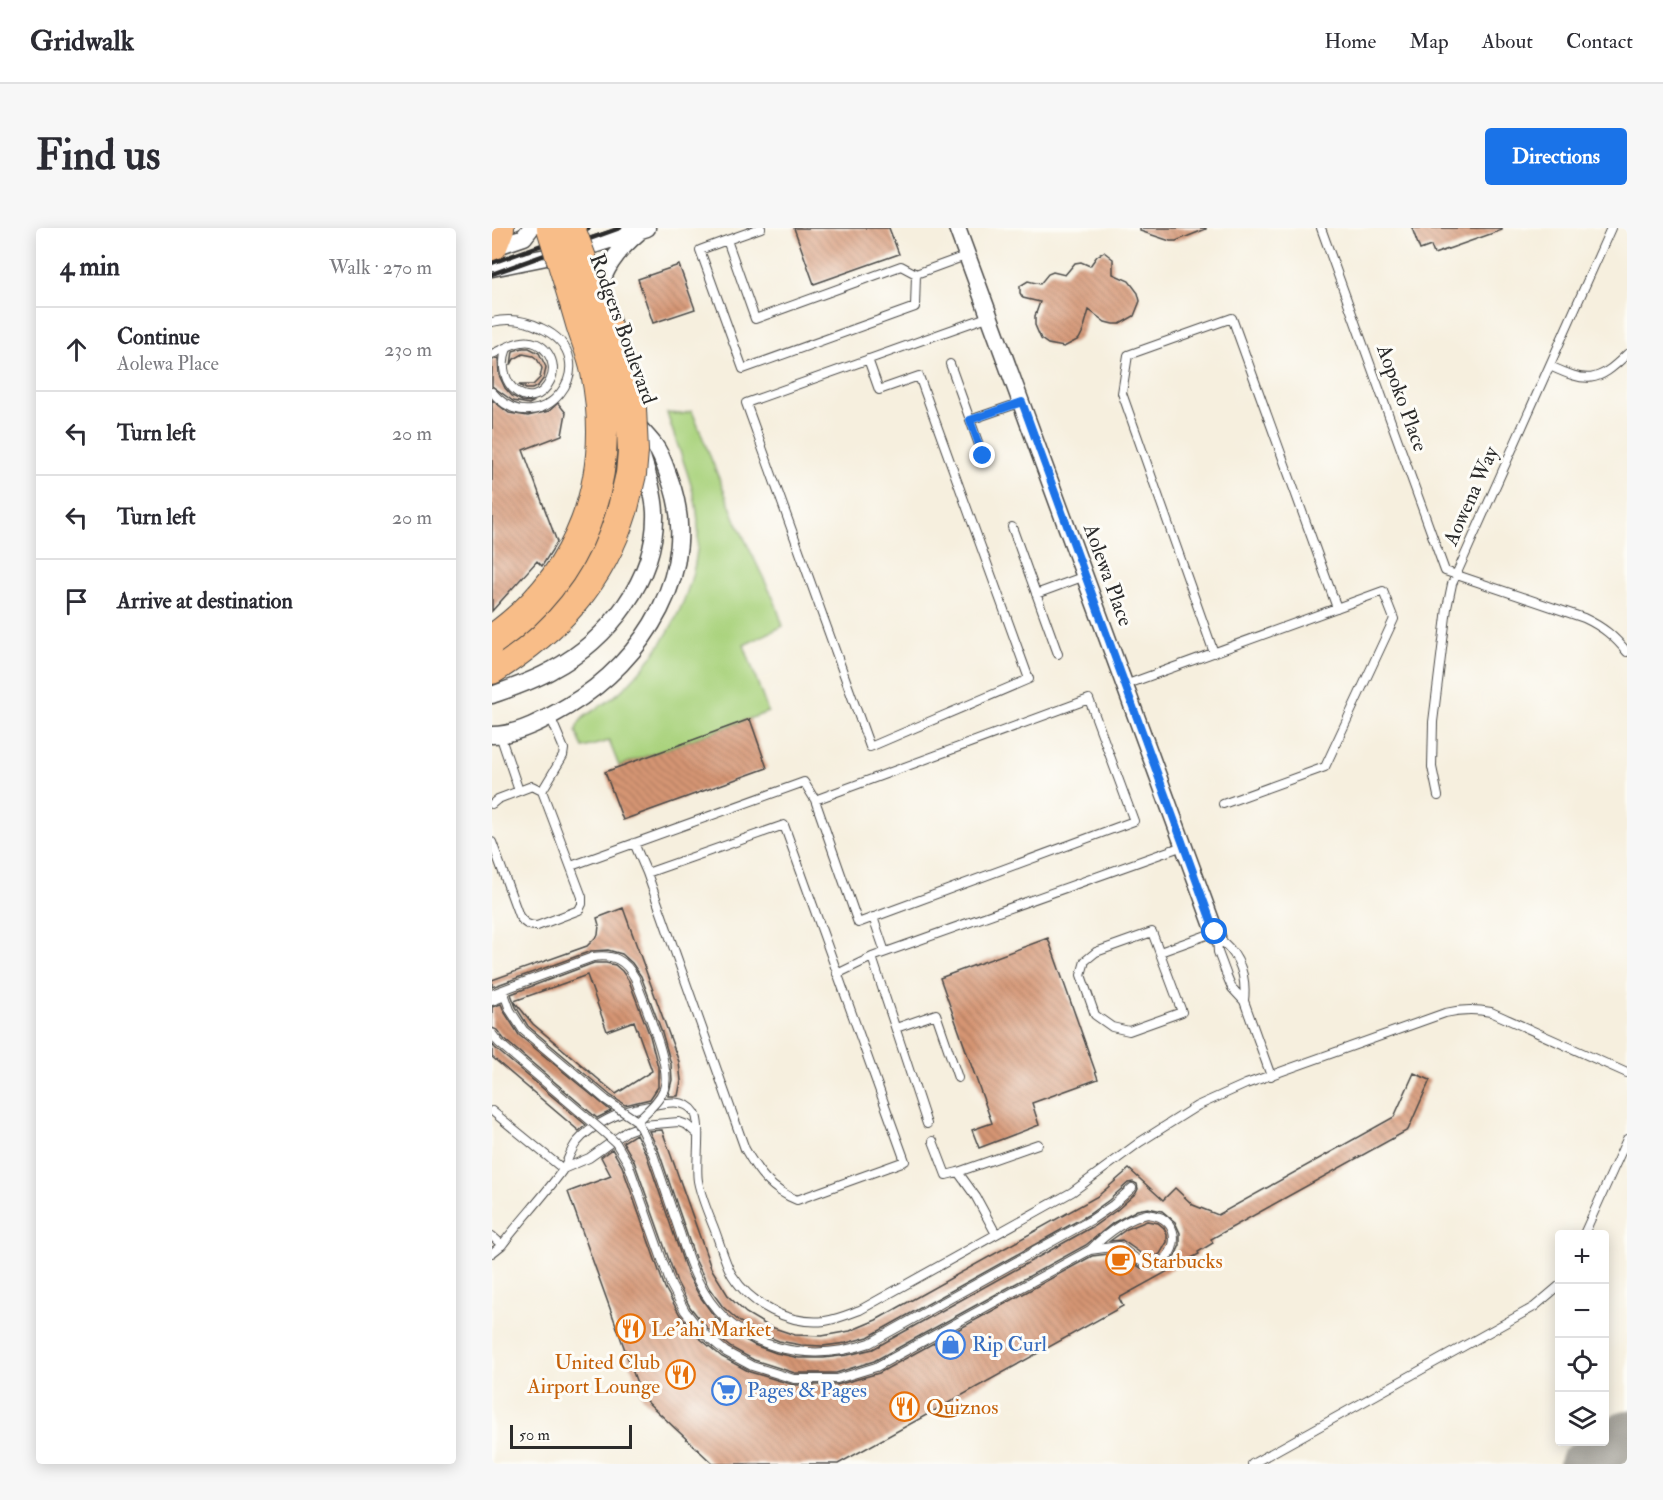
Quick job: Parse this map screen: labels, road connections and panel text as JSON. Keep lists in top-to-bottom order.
{
  "streets": {
    "street": ["Rodgers Boulevard", "Aolewa Place"],
    "lane": ["Aopoko Place", "Aowena Way"]
  },
  "crossings": [
    ["Aopoko Place", "Aowena Way"]
  ],
  "places": {
    "cafe": ["Starbucks"],
    "restaurant": ["Le'ahi Market", "United Club Airport Lounge", "Quiznos"],
    "shop": ["Rip Curl"],
    "supermarket": ["Pages & Pages"]
  },
  "scale_bar": "50 m",
  "page": {
    "header": "Gridwalk",
    "nav": [
      "Home",
      "Map",
      "About",
      "Contact"
    ],
    "buttons": "Directions",
    "title": "Find us",
    "heading": ["4 min", "Walk · 270 m"],
    "list": [
      ["Continue", "Aolewa Place", "230 m"],
      ["Turn left", "20 m"],
      ["Turn left", "20 m"],
      "Arrive at destination"
    ],
    "map_buttons": ["+", "−"],
    "scale": "50 m"
  }
}
